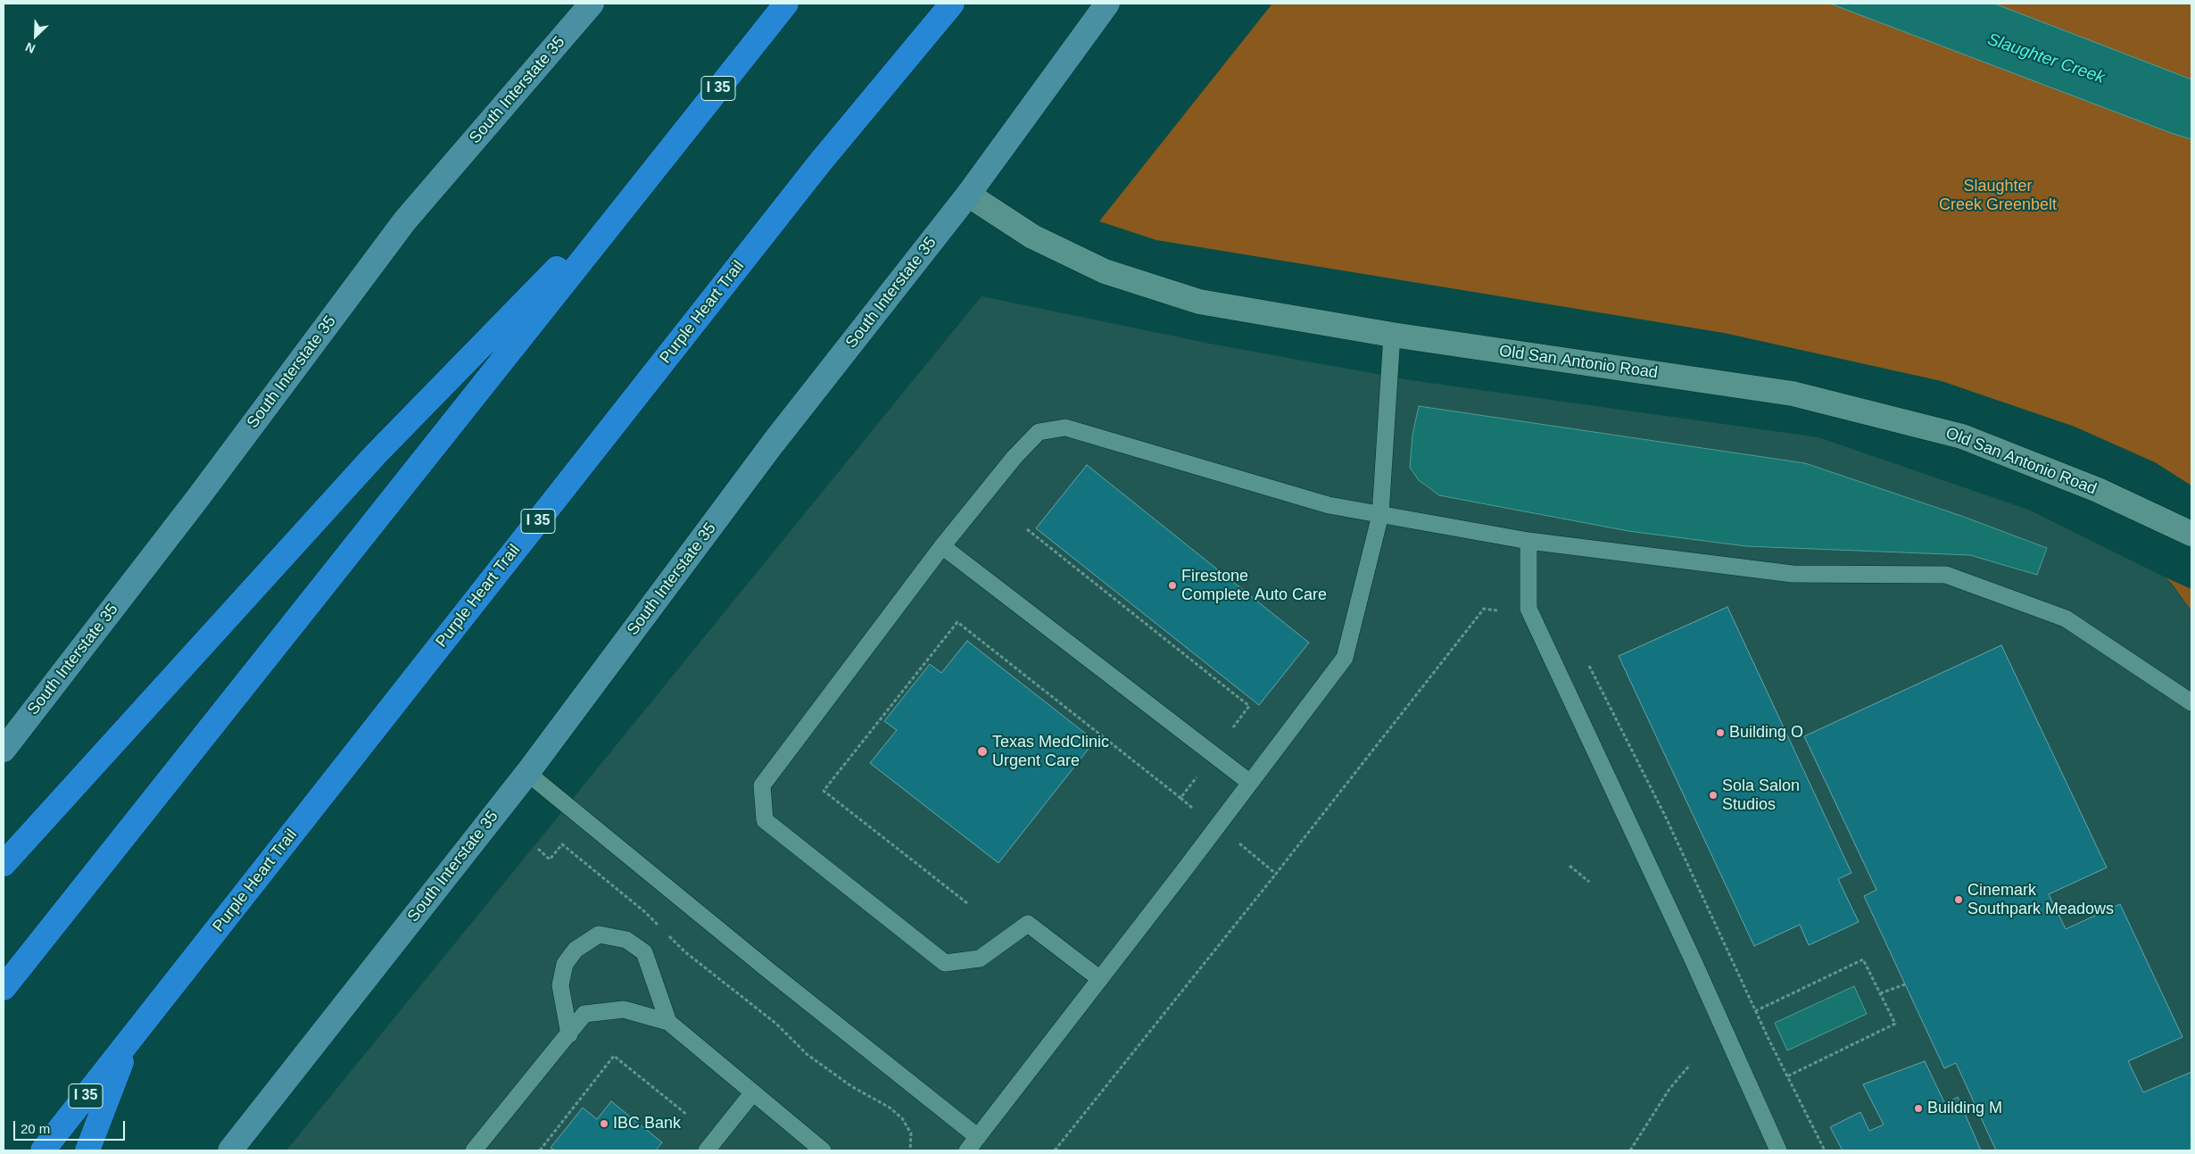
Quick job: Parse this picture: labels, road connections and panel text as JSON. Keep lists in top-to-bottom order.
{
  "streets": {
    "highway": ["I 35", "Purple Heart Trail"],
    "main road": ["South Interstate 35"],
    "street": ["Old San Antonio Road"]
  },
  "crossings": [
    ["South Interstate 35", "Old San Antonio Road"]
  ],
  "water": ["Slaughter Creek"],
  "parks": ["Slaughter Creek Greenbelt"],
  "places": [
    "Firestone Complete Auto Care",
    "Building O",
    "Texas MedClinic Urgent Care",
    "Sola Salon Studios",
    "Cinemark Southpark Meadows",
    "Building M",
    "IBC Bank"
  ],
  "scale_bar": "20 m",
  "north": "bottom left"
}
